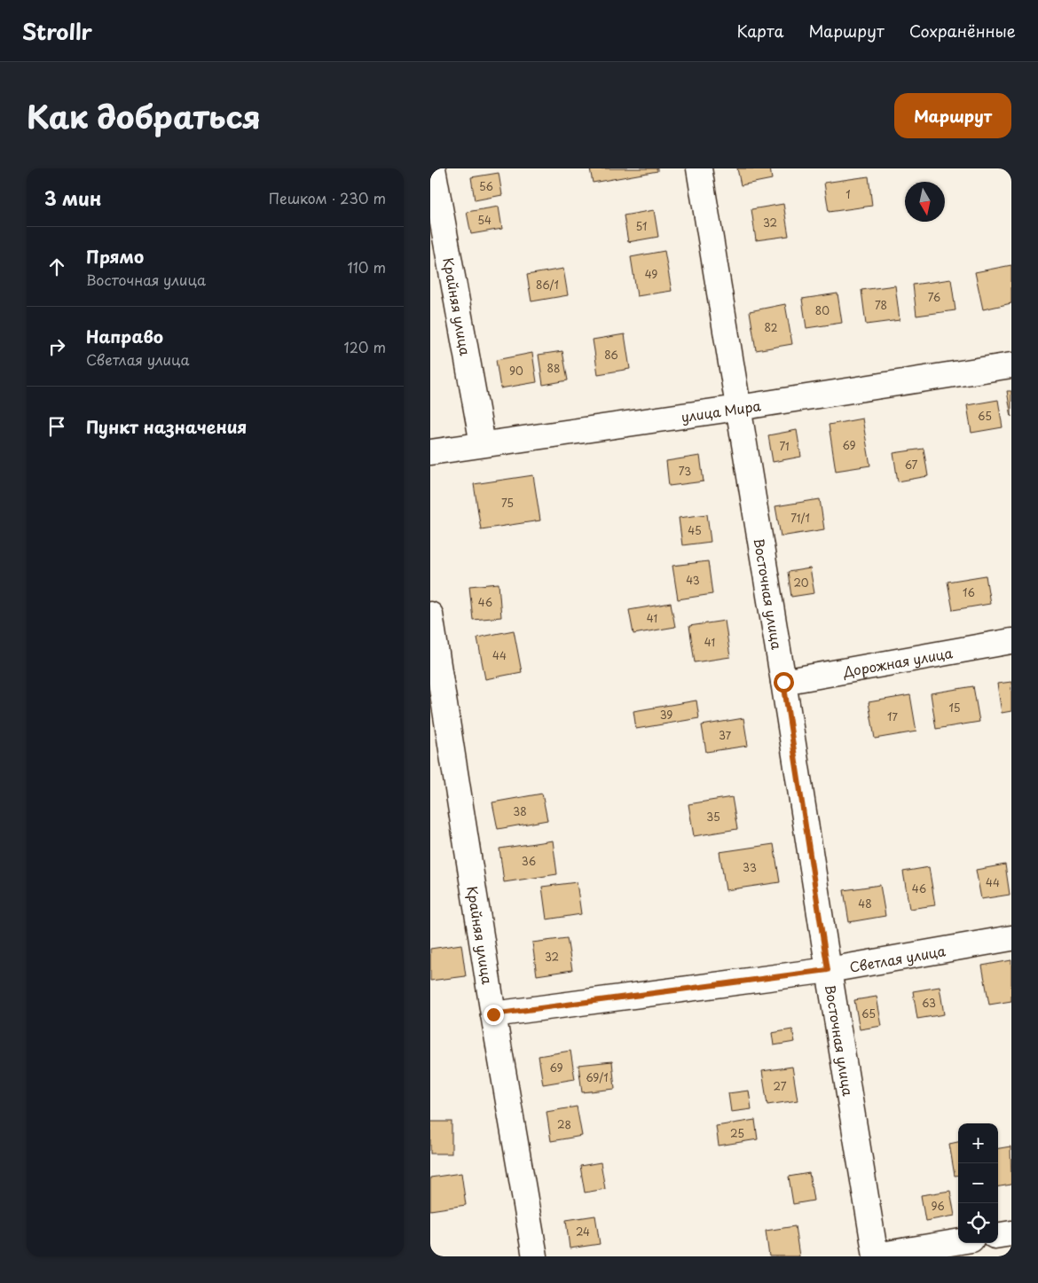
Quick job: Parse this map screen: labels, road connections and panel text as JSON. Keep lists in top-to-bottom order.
{
  "streets": {
    "street": [
      "Крайняя улица",
      "улица Мира",
      "Восточная улица",
      "Дорожная улица",
      "Светлая улица"
    ]
  },
  "crossings": [
    ["Крайняя улица", "улица Мира"],
    ["Крайняя улица", "Светлая улица"],
    ["улица Мира", "Восточная улица"],
    ["Восточная улица", "Дорожная улица"],
    ["Восточная улица", "Светлая улица"]
  ],
  "house_numbers": [
    "56",
    "1",
    "54",
    "32",
    "51",
    "49",
    "86/1",
    "76",
    "78",
    "80",
    "82",
    "86",
    "88",
    "90",
    "65",
    "69",
    "71",
    "67",
    "73",
    "75",
    "71/1",
    "45",
    "43",
    "20",
    "16",
    "46",
    "41",
    "41",
    "44",
    "15",
    "39",
    "17",
    "37",
    "38",
    "35",
    "36",
    "33",
    "44",
    "46",
    "48",
    "32",
    "63",
    "65",
    "69",
    "69/1",
    "27",
    "28",
    "25",
    "96",
    "24"
  ],
  "north": "bottom",
  "page": {
    "header": "Strollr",
    "nav": ["Карта", "Маршрут", "Сохранённые"],
    "title": "Как добраться",
    "buttons": "Маршрут",
    "heading": ["3 мин", "Пешком · 230 m"],
    "list": [
      ["Прямо", "Восточная улица", "110 m"],
      ["Направо", "Светлая улица", "120 m"],
      "Пункт назначения"
    ],
    "map_buttons": ["+", "−"]
  }
}
